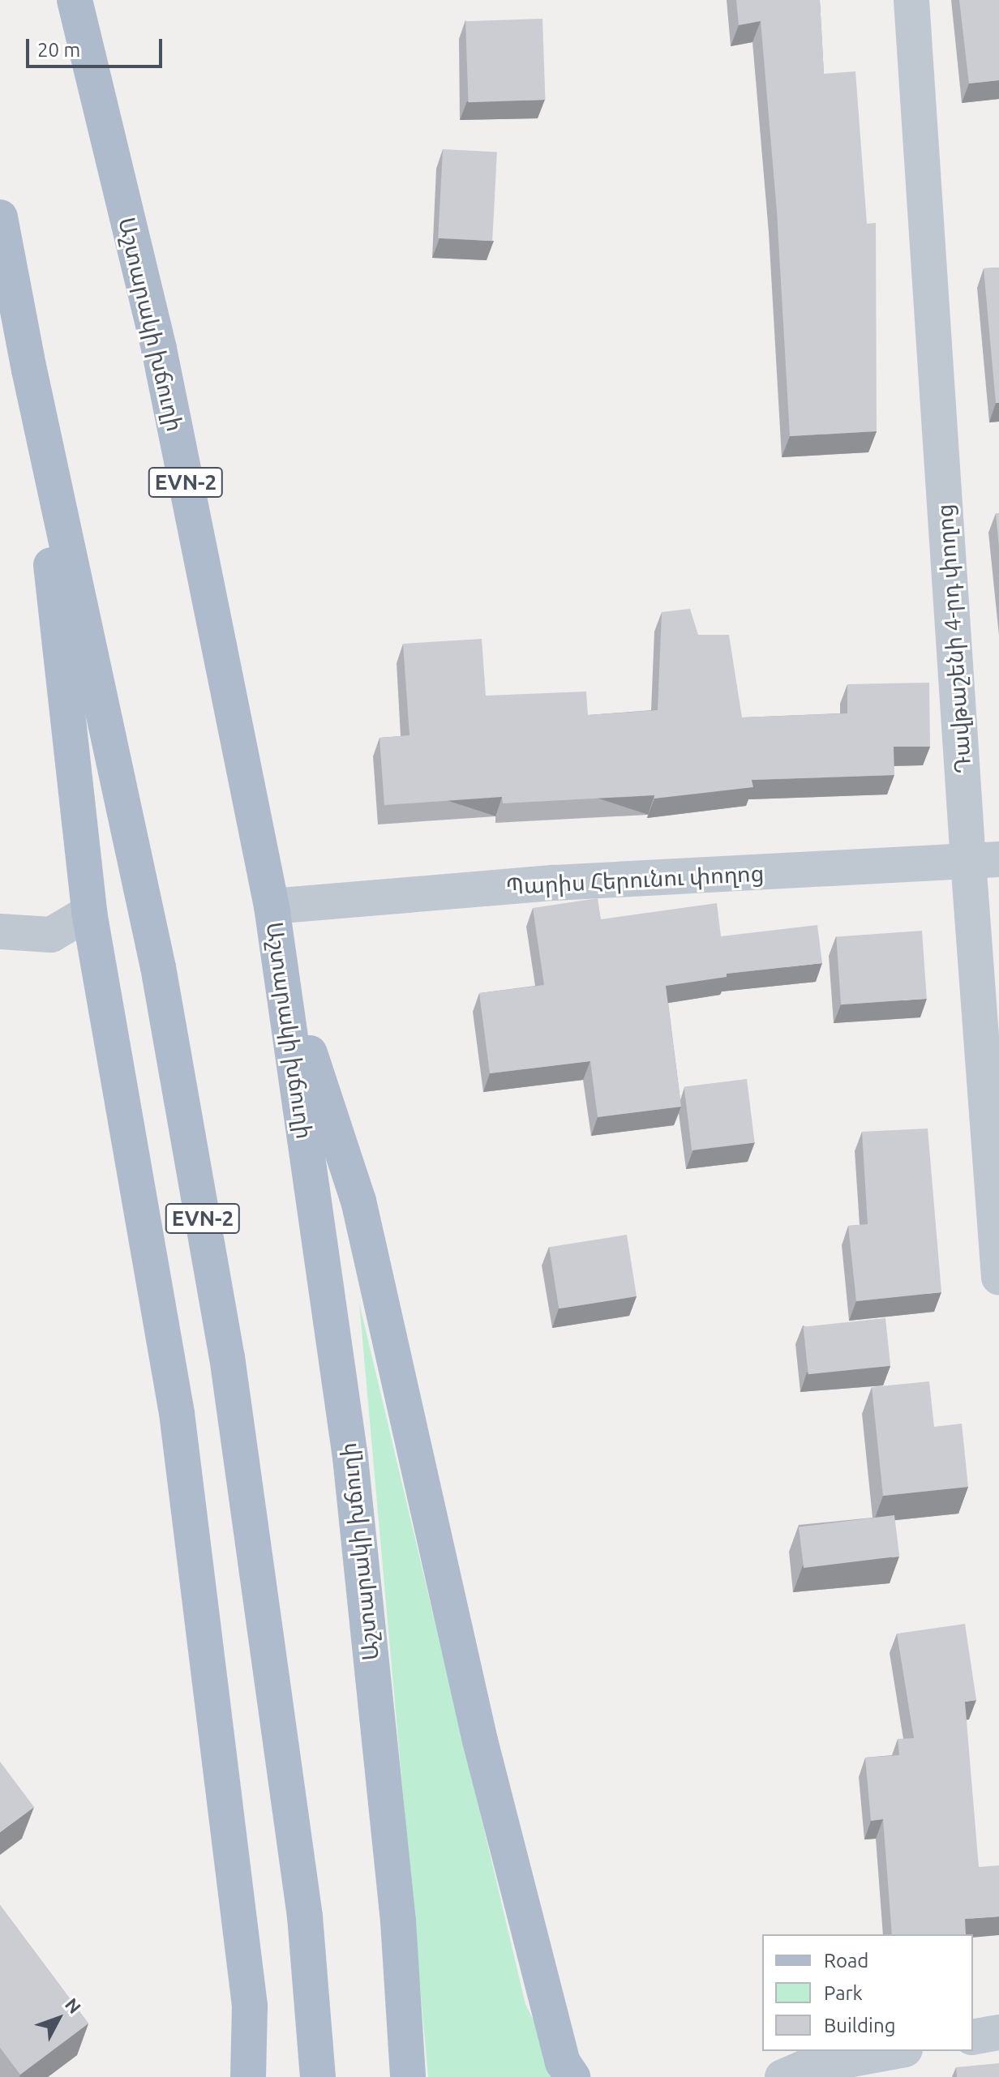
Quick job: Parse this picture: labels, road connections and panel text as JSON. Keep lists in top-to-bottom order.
{
  "streets": {
    "main road": ["Աշտարակի խճուղի", "EVN-2"],
    "street": ["Դավթաշենի 4-րդ փողոց", "Պարիս Հերունու փողոց"]
  },
  "crossings": [
    ["Աշտարակի խճուղի", "Պարիս Հերունու փողոց"],
    ["Դավթաշենի 4-րդ փողոց", "Պարիս Հերունու փողոց"]
  ],
  "legend": ["Road", "Park", "Building"],
  "scale_bar": "20 m",
  "north": "top right"
}
